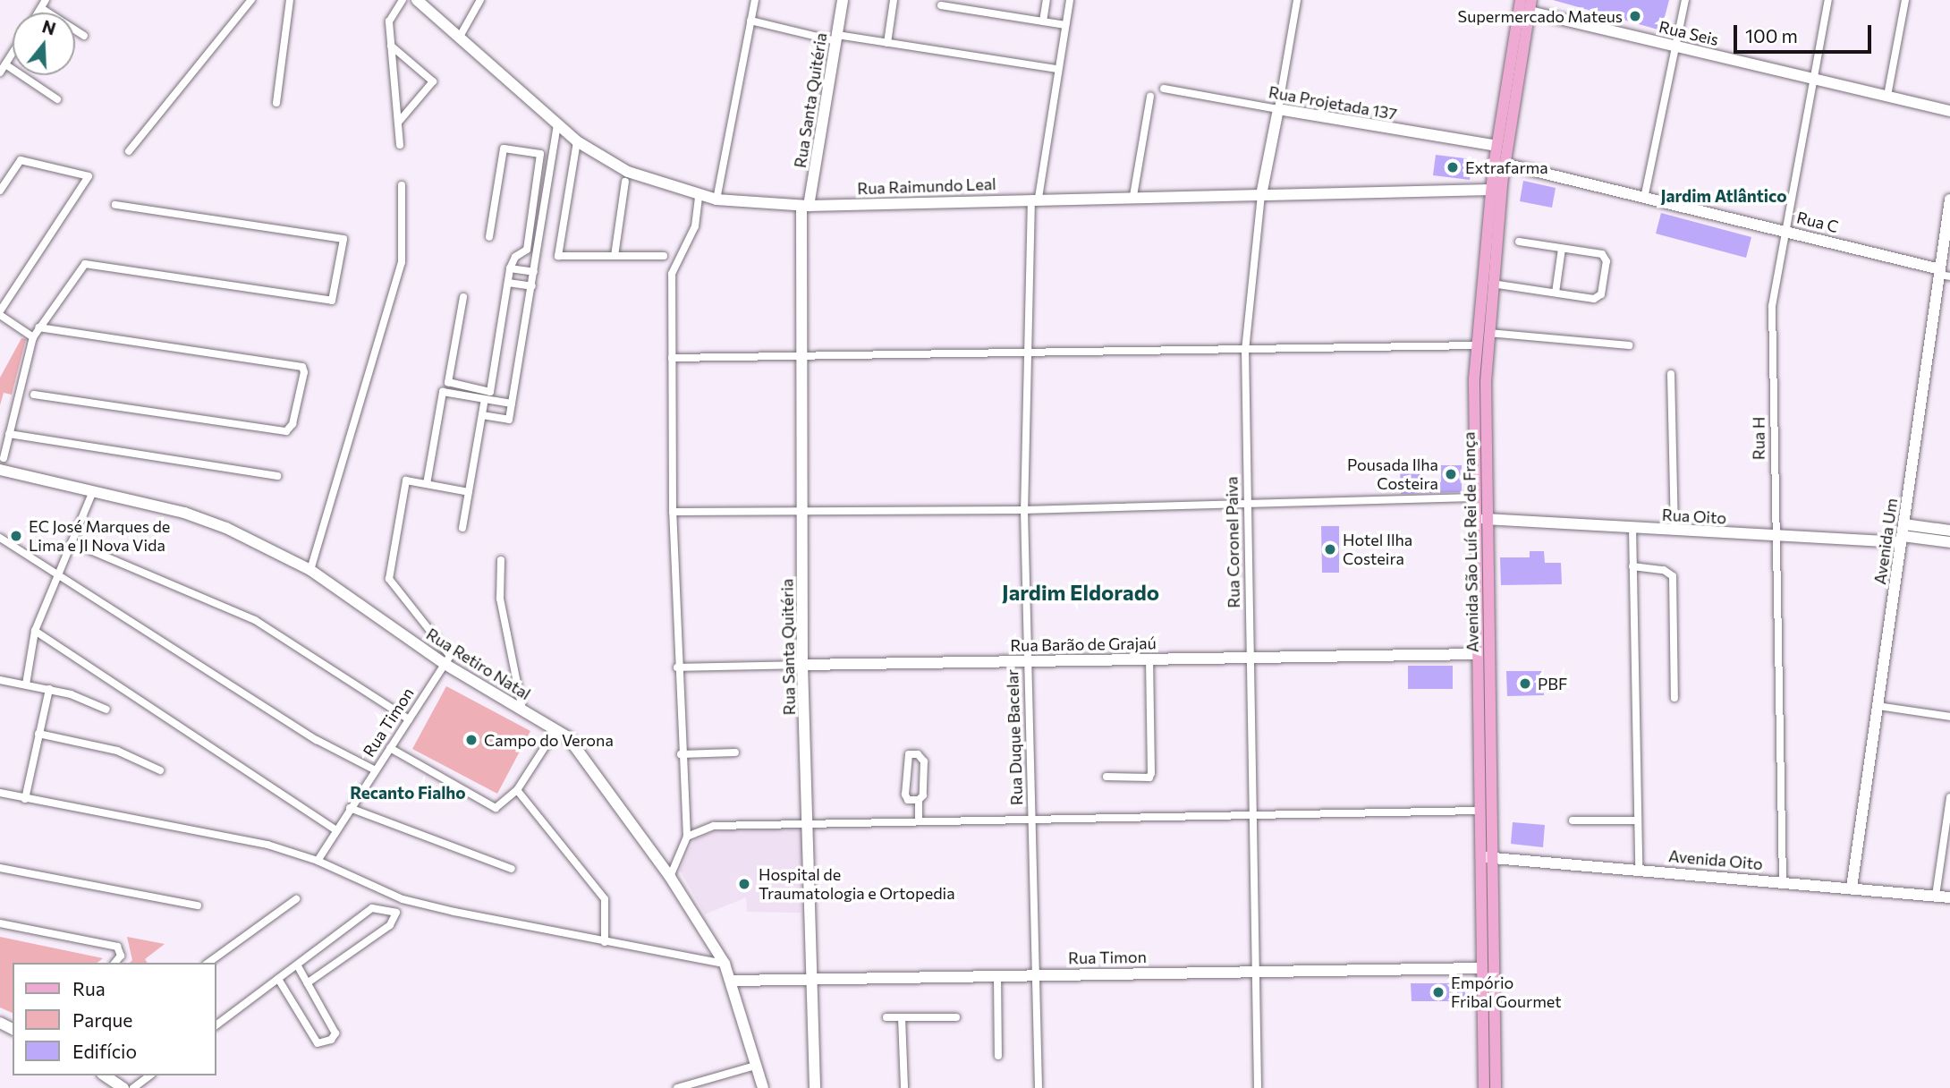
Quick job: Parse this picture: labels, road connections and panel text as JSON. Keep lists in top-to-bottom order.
{
  "streets": {
    "main road": ["Avenida São Luís Rei de França"],
    "street": [
      "Rua Seis",
      "Rua Santa Quitéria",
      "Rua Projetada 137",
      "Rua Raimundo Leal",
      "Rua C",
      "Rua H",
      "Rua Oito",
      "Avenida Um",
      "Rua Coronel Paiva",
      "Rua Barão de Grajaú",
      "Rua Retiro Natal",
      "Rua Timon",
      "Rua Duque Bacelar",
      "Avenida Oito"
    ]
  },
  "crossings": [
    ["Rua Seis", "Rua H"],
    ["Rua Seis", "Avenida São Luís Rei de França"],
    ["Rua Santa Quitéria", "Rua Raimundo Leal"],
    ["Rua Santa Quitéria", "Rua Barão de Grajaú"],
    ["Rua Santa Quitéria", "Rua Timon"],
    ["Rua Projetada 137", "Rua Coronel Paiva"],
    ["Rua Projetada 137", "Avenida São Luís Rei de França"],
    ["Rua Raimundo Leal", "Rua Coronel Paiva"],
    ["Rua Raimundo Leal", "Avenida São Luís Rei de França"],
    ["Rua Raimundo Leal", "Rua Duque Bacelar"],
    ["Rua C", "Rua H"],
    ["Rua C", "Avenida Um"],
    ["Rua C", "Avenida São Luís Rei de França"],
    ["Rua H", "Rua Oito"],
    ["Rua H", "Avenida Oito"],
    ["Rua Oito", "Avenida Um"],
    ["Rua Oito", "Avenida São Luís Rei de França"],
    ["Avenida Um", "Avenida Oito"],
    ["Rua Coronel Paiva", "Rua Barão de Grajaú"],
    ["Rua Coronel Paiva", "Rua Timon"],
    ["Avenida São Luís Rei de França", "Rua Barão de Grajaú"],
    ["Avenida São Luís Rei de França", "Rua Timon"],
    ["Avenida São Luís Rei de França", "Avenida Oito"],
    ["Rua Barão de Grajaú", "Rua Duque Bacelar"],
    ["Rua Retiro Natal", "Rua Timon"],
    ["Rua Timon", "Rua Duque Bacelar"]
  ],
  "districts": ["Jardim Atlântico", "Jardim Eldorado", "Recanto Fialho"],
  "places": [
    "Supermercado Mateus",
    "Extrafarma",
    "Pousada Ilha Costeira",
    "EC José Marques de Lima e JI Nova Vida",
    "Hotel Ilha Costeira",
    "PBF",
    "Campo do Verona",
    "Hospital de Traumatologia e Ortopedia",
    "Empório Fribal Gourmet"
  ],
  "legend": ["Rua", "Parque", "Edifício"],
  "scale_bar": "100 m",
  "north": "top"
}
